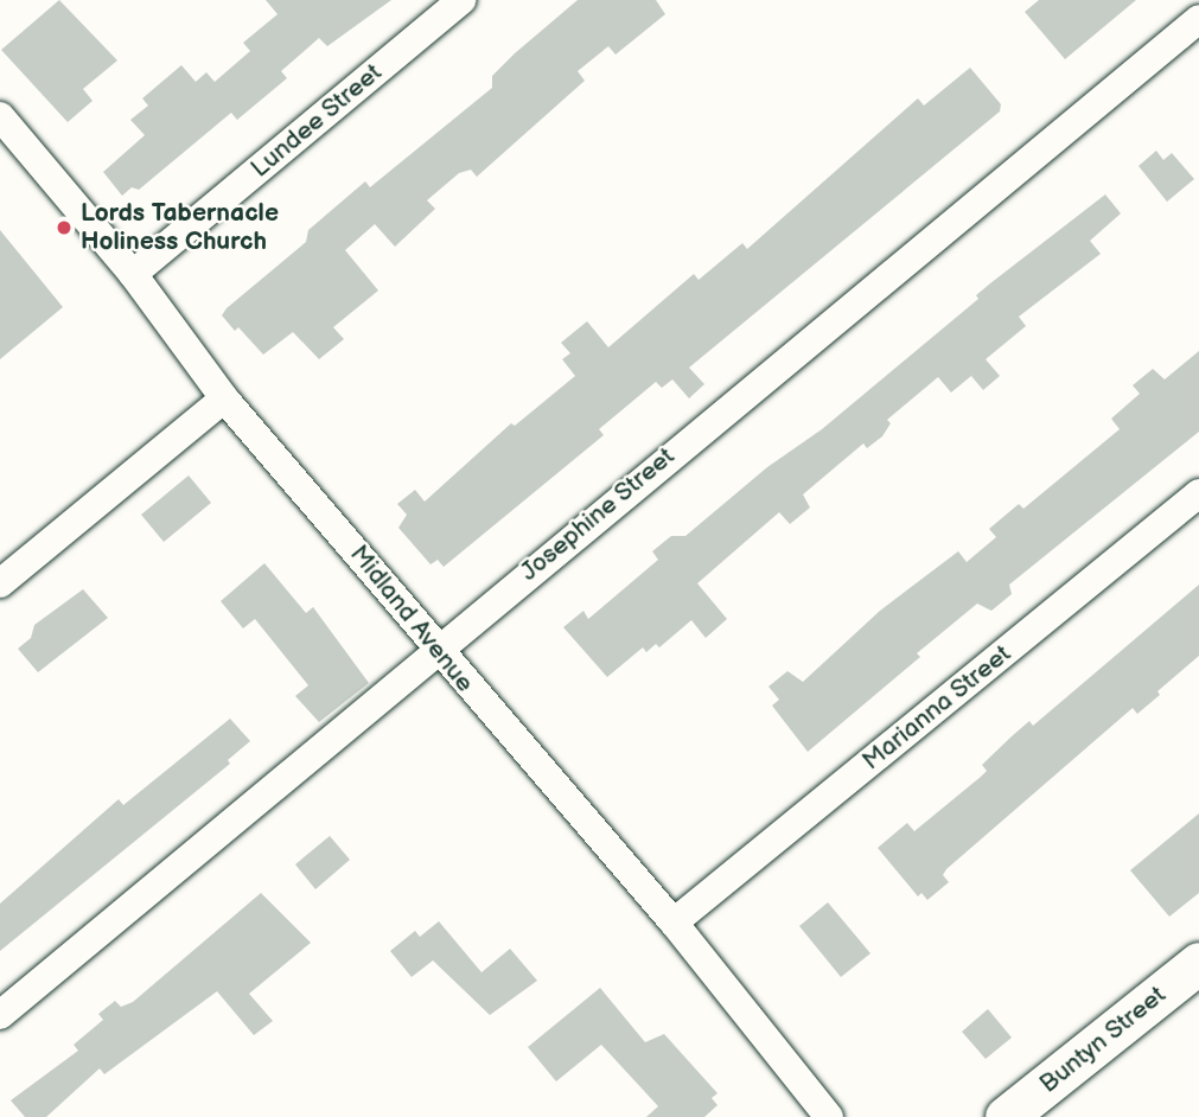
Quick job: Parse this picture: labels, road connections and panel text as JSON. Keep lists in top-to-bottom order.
{
  "streets": {
    "street": [
      "Lundee Street",
      "Josephine Street",
      "Midland Avenue",
      "Marianna Street",
      "Buntyn Street"
    ]
  },
  "crossings": [
    ["Lundee Street", "Midland Avenue"],
    ["Josephine Street", "Midland Avenue"],
    ["Midland Avenue", "Marianna Street"]
  ],
  "places": ["Lords Tabernacle Holiness Church"]
}
